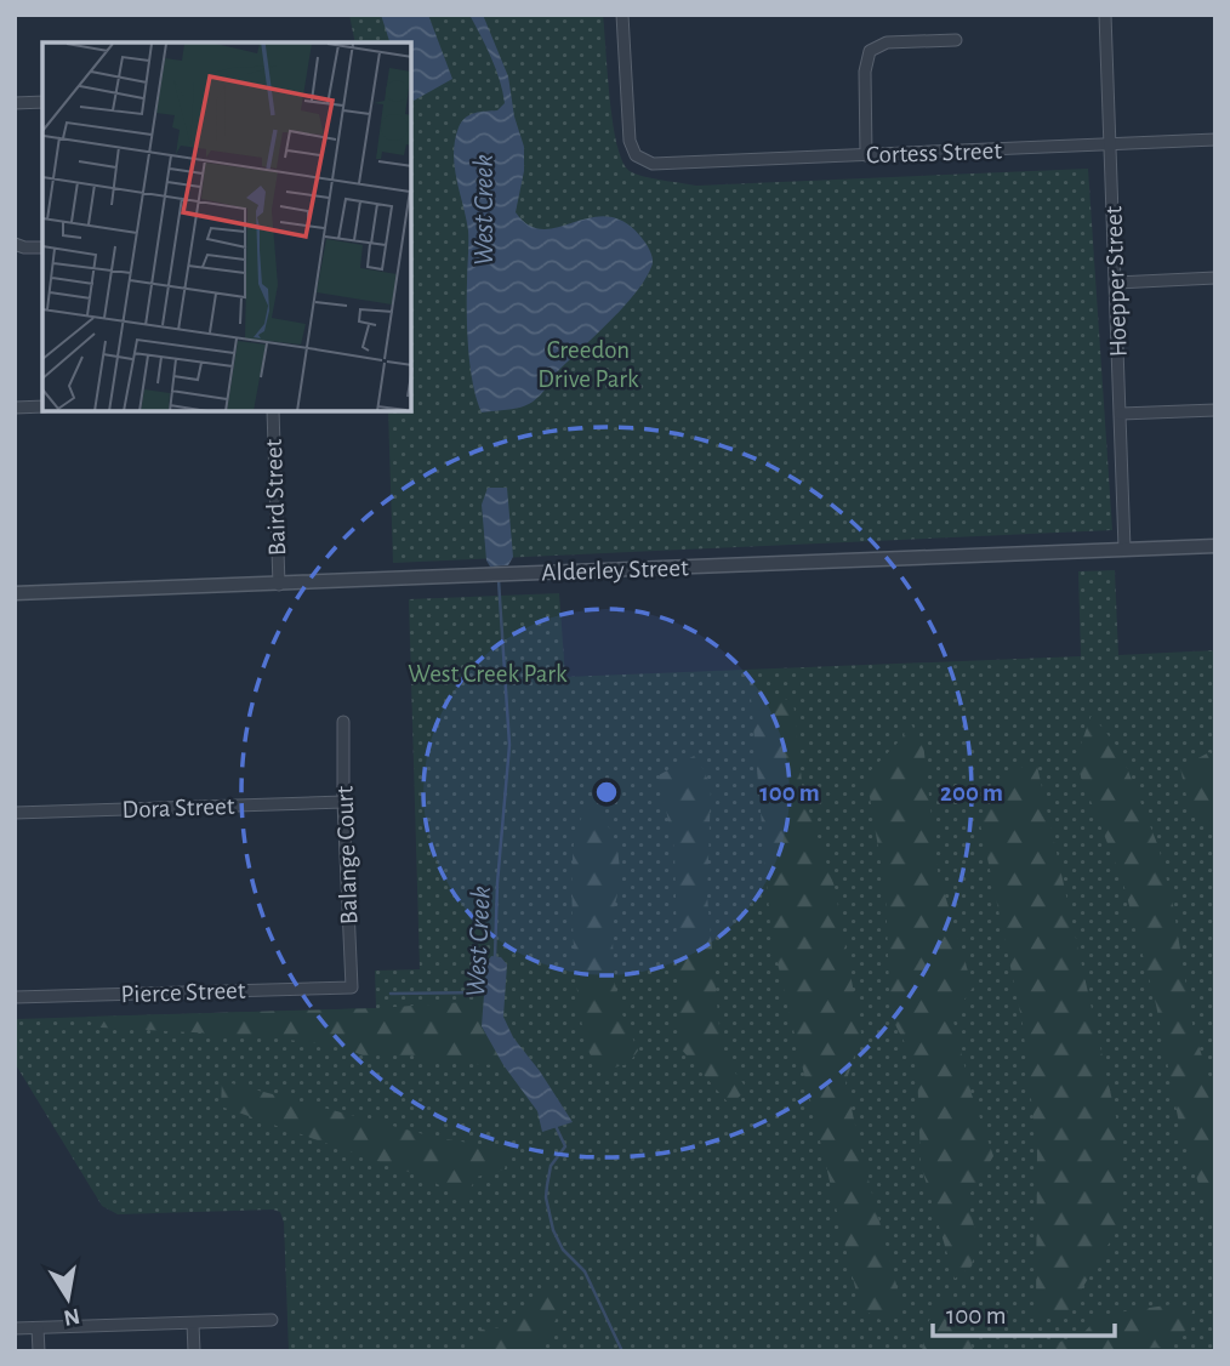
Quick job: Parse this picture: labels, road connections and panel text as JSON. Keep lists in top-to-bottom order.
{
  "streets": {
    "street": [
      "Cortess Street",
      "Hoepper Street",
      "Baird Street",
      "Alderley Street",
      "Dora Street",
      "Balange Court",
      "Pierce Street"
    ]
  },
  "crossings": [
    ["Cortess Street", "Hoepper Street"],
    ["Hoepper Street", "Alderley Street"],
    ["Baird Street", "Alderley Street"],
    ["Dora Street", "Balange Court"],
    ["Balange Court", "Pierce Street"]
  ],
  "water": ["West Creek"],
  "parks": ["Creedon Drive Park", "West Creek Park"],
  "scale_bar": "100 m",
  "north": "bottom",
  "rings": ["100 m", "200 m"]
}
